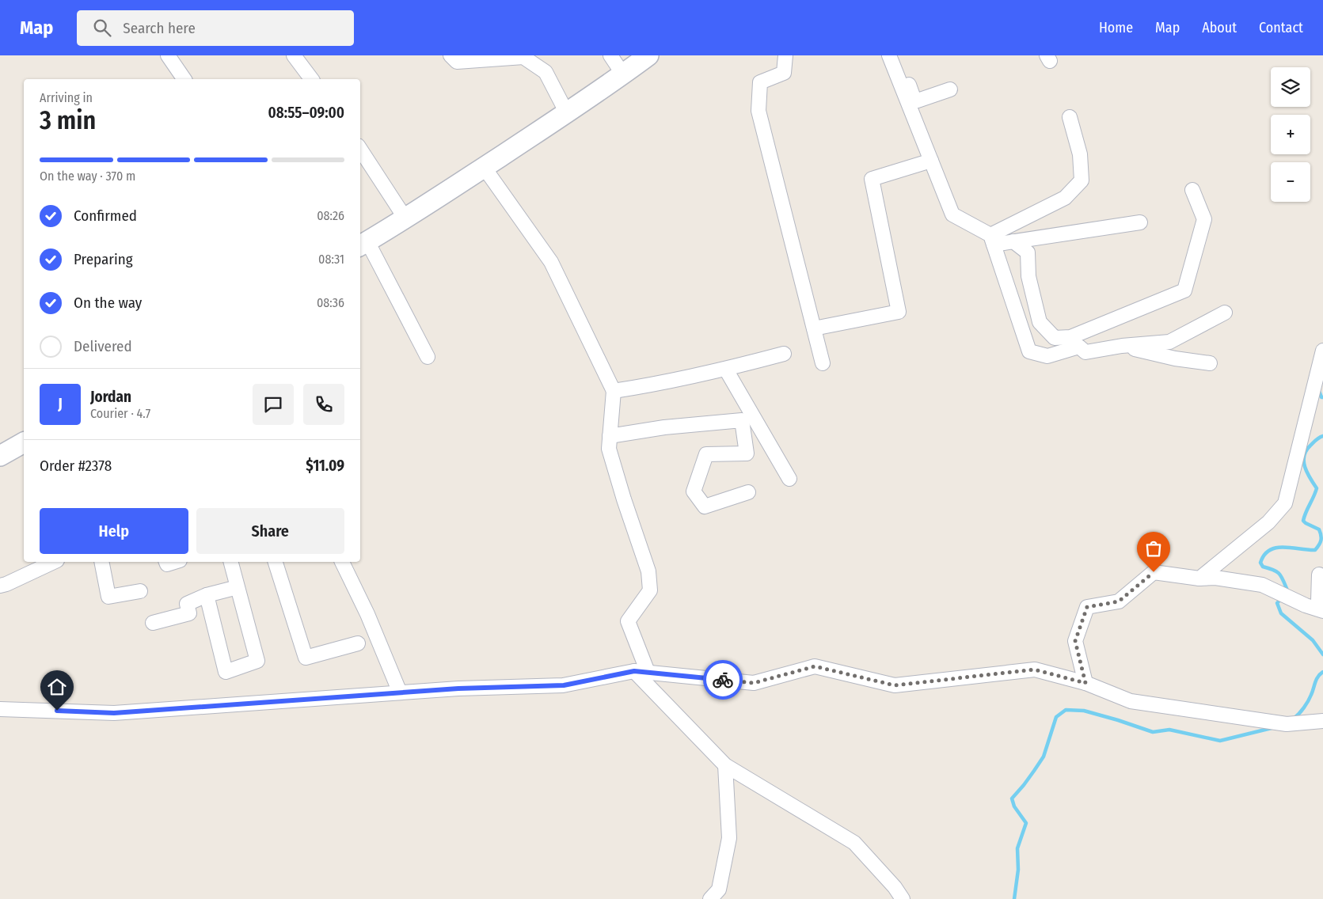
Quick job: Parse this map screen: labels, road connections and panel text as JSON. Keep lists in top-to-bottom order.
{
  "page": {
    "header": "Map",
    "search": "Search here",
    "nav": [
      "Home",
      "Map",
      "About",
      "Contact"
    ],
    "map_buttons": ["+", "−"],
    "heading": ["3 min", "Arriving in", "08:55–09:00"],
    "panel": [
      "Jordan",
      "Courier · 4.7",
      "Order #2378",
      "$11.09"
    ],
    "bar": "On the way · 370 m",
    "list": [
      ["Confirmed", "08:26"],
      ["Preparing", "08:31"],
      ["On the way", "08:36"],
      "Delivered"
    ],
    "round": "J",
    "buttons": ["Help", "Share"]
  }
}
